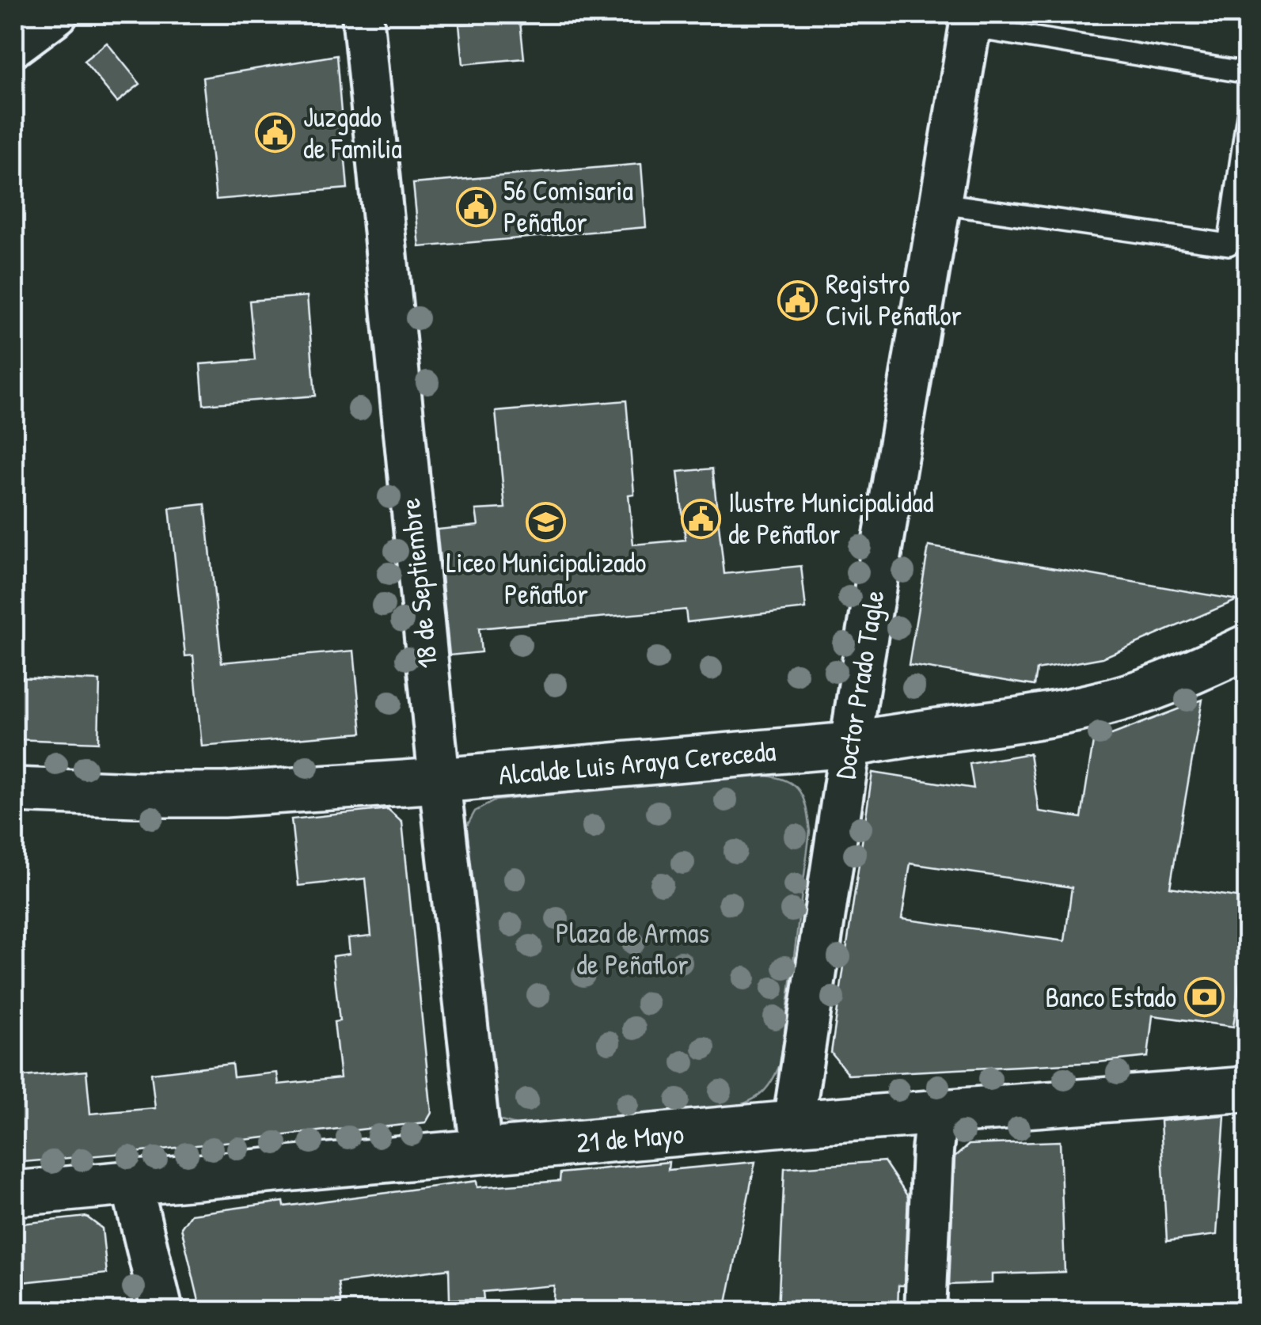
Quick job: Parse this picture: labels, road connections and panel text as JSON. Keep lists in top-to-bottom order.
{
  "streets": {
    "main road": ["Alcalde Luis Araya Cereceda", "21 de Mayo"],
    "street": ["18 de Septiembre", "Doctor Prado Tagle"]
  },
  "crossings": [
    ["18 de Septiembre", "Alcalde Luis Araya Cereceda"],
    ["18 de Septiembre", "21 de Mayo"],
    ["Doctor Prado Tagle", "Alcalde Luis Araya Cereceda"],
    ["Doctor Prado Tagle", "21 de Mayo"]
  ],
  "parks": ["Plaza de Armas de Peñaflor"],
  "places": {
    "public building": [
      "Juzgado de Familia",
      "56 Comisaria Peñaflor",
      "Registro Civil Peñaflor",
      "Ilustre Municipalidad de Peñaflor"
    ],
    "school or university": ["Liceo Municipalizado Peñaflor"],
    "bank": ["Banco Estado"]
  }
}
